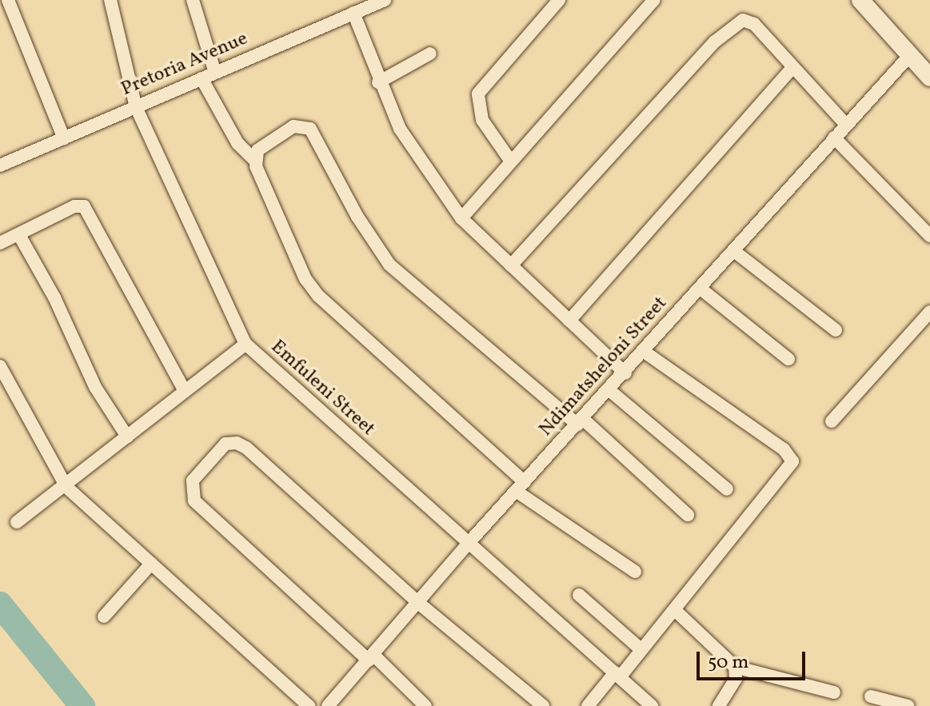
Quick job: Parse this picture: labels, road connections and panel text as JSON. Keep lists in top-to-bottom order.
{
  "streets": {
    "street": ["Pretoria Avenue", "Ndimatsheloni Street", "Emfuleni Street"]
  },
  "crossings": [
    ["Pretoria Avenue", "Emfuleni Street"],
    ["Ndimatsheloni Street", "Emfuleni Street"]
  ],
  "scale_bar": "50 m"
}
